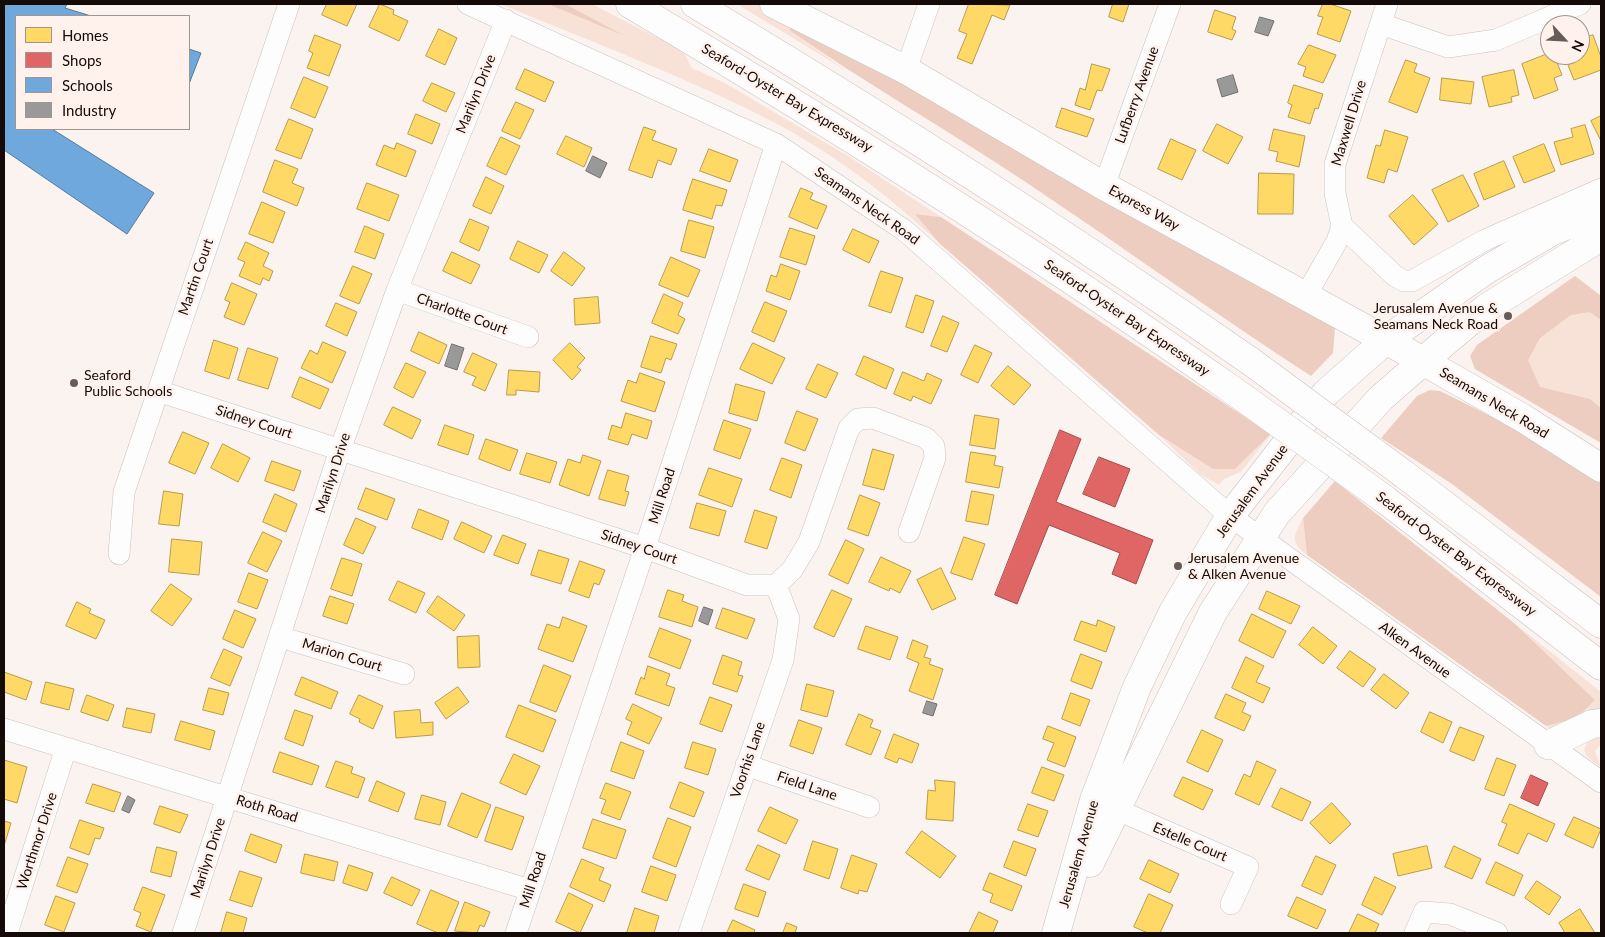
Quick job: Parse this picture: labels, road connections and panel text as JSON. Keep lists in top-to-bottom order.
{
  "streets": {
    "main road": [
      "Seaford-Oyster Bay Expressway",
      "Seamans Neck Road",
      "Express Way",
      "Jerusalem Avenue"
    ],
    "street": [
      "Marilyn Drive",
      "Lufberry Avenue",
      "Maxwell Drive",
      "Martin Court",
      "Charlotte Court",
      "Sidney Court",
      "Mill Road",
      "Alken Avenue",
      "Marion Court",
      "Voorhis Lane",
      "Field Lane",
      "Roth Road",
      "Worthmor Drive",
      "Estelle Court"
    ]
  },
  "crossings": [
    ["Marilyn Drive", "Seamans Neck Road"],
    ["Marilyn Drive", "Charlotte Court"],
    ["Marilyn Drive", "Sidney Court"],
    ["Marilyn Drive", "Marion Court"],
    ["Marilyn Drive", "Roth Road"],
    ["Lufberry Avenue", "Express Way"],
    ["Seamans Neck Road", "Express Way"],
    ["Seamans Neck Road", "Jerusalem Avenue"],
    ["Seamans Neck Road", "Mill Road"],
    ["Seamans Neck Road", "Alken Avenue"],
    ["Express Way", "Jerusalem Avenue"],
    ["Martin Court", "Sidney Court"],
    ["Sidney Court", "Mill Road"],
    ["Sidney Court", "Voorhis Lane"],
    ["Jerusalem Avenue", "Alken Avenue"],
    ["Jerusalem Avenue", "Estelle Court"],
    ["Mill Road", "Roth Road"],
    ["Voorhis Lane", "Field Lane"],
    ["Roth Road", "Worthmor Drive"]
  ],
  "places": ["Jerusalem Avenue & Seamans Neck Road", "Seaford Public Schools", "Jerusalem Avenue & Alken Avenue"],
  "legend": [
    "Homes",
    "Shops",
    "Schools",
    "Industry"
  ],
  "north": "bottom right"
}
